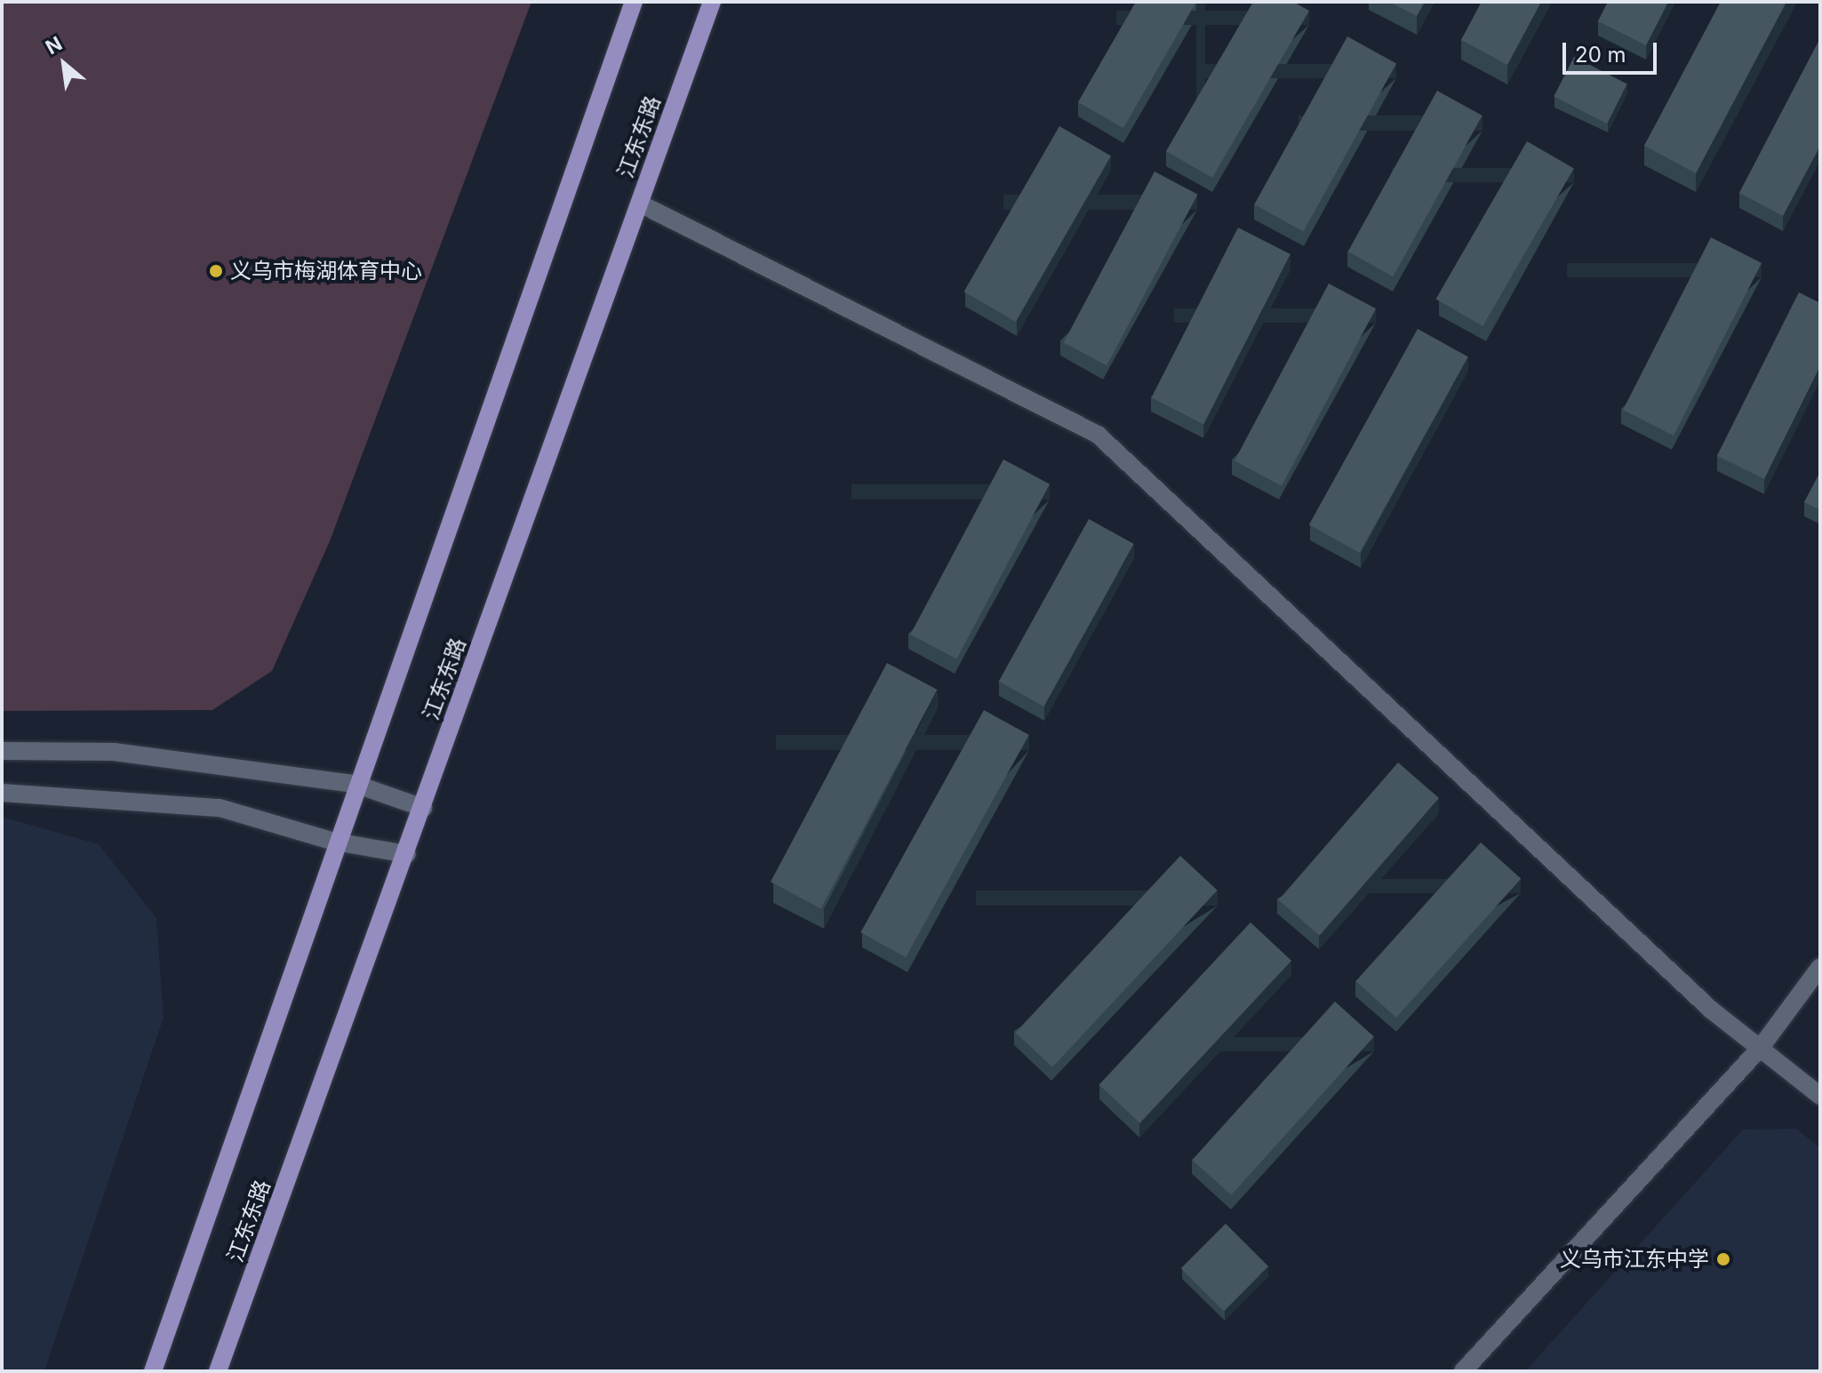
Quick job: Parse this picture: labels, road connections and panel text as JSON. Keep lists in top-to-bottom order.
{
  "streets": {
    "main road": ["江东东路"]
  },
  "places": ["义乌市梅湖体育中心", "义乌市江东中学"],
  "scale_bar": "20 m",
  "north": "top left"
}
